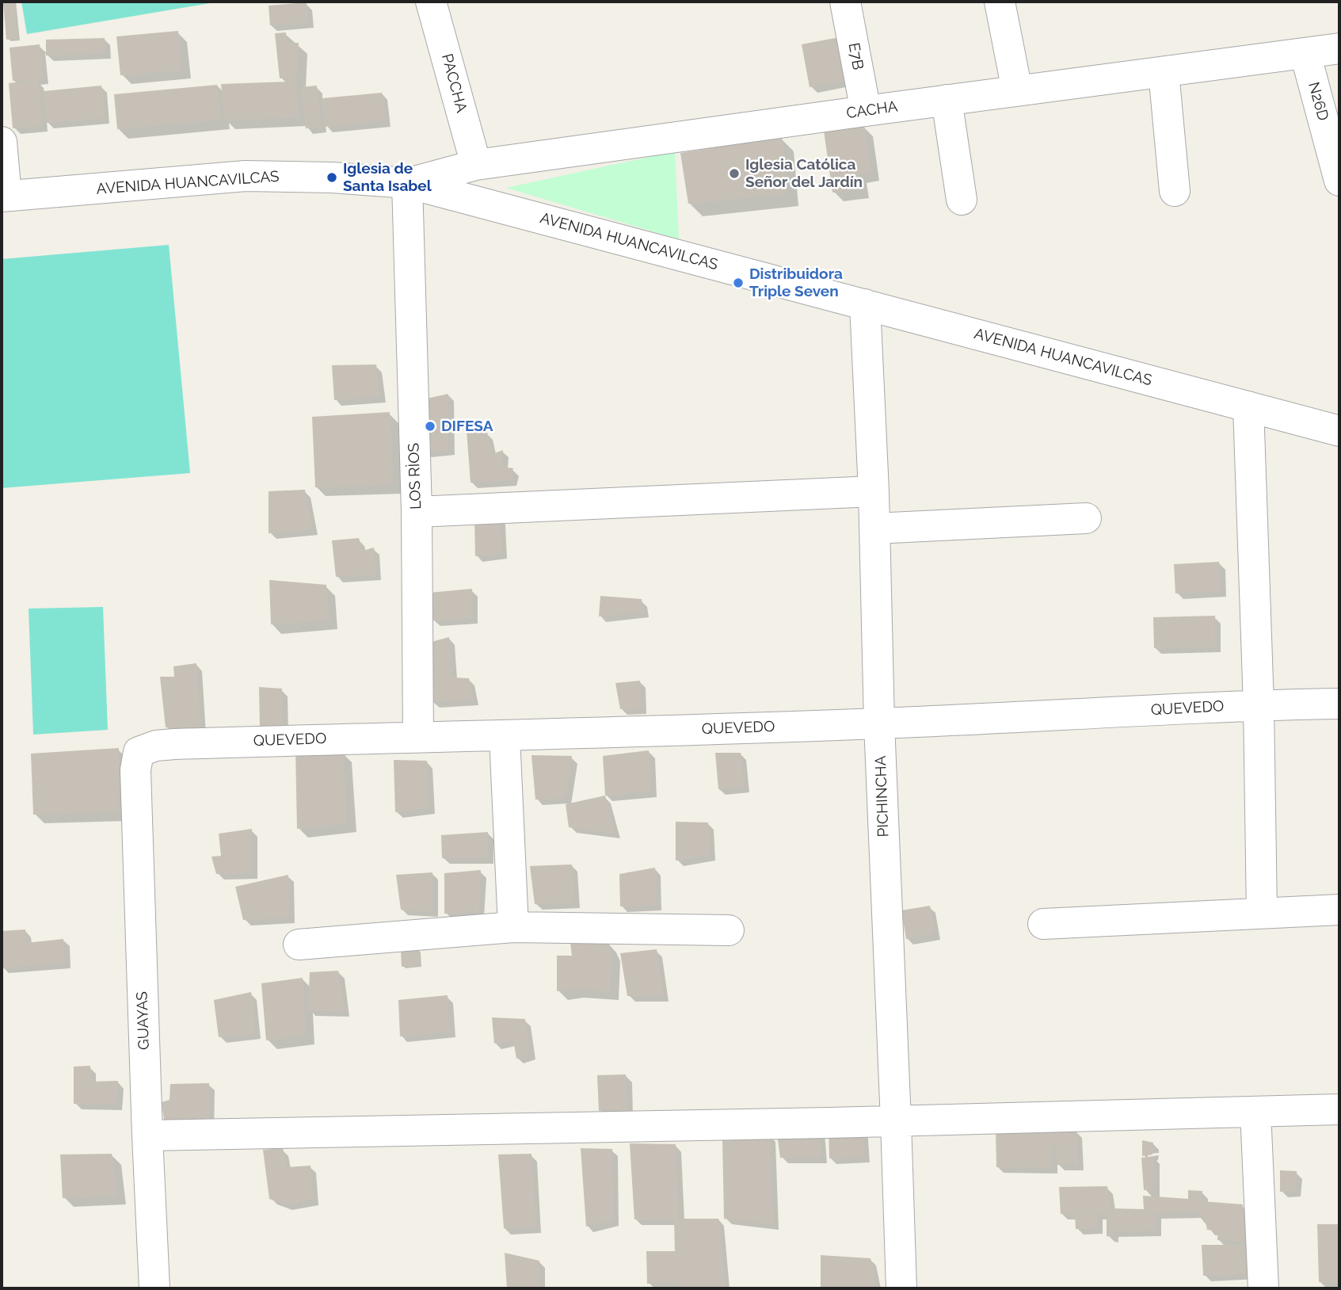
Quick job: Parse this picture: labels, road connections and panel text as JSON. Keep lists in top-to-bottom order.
{
  "streets": {
    "street": [
      "E7B",
      "PACCHA",
      "N26D",
      "CACHA",
      "AVENIDA HUANCAVILCAS",
      "LOS RÌOS",
      "QUEVEDO",
      "PICHINCHA",
      "GUAYAS"
    ]
  },
  "crossings": [
    ["E7B", "CACHA"],
    ["PACCHA", "CACHA"],
    ["N26D", "CACHA"],
    ["CACHA", "AVENIDA HUANCAVILCAS"],
    ["CACHA", "LOS RÌOS"],
    ["AVENIDA HUANCAVILCAS", "LOS RÌOS"],
    ["AVENIDA HUANCAVILCAS", "PICHINCHA"],
    ["LOS RÌOS", "QUEVEDO"],
    ["QUEVEDO", "PICHINCHA"],
    ["QUEVEDO", "GUAYAS"]
  ],
  "places": [
    "Iglesia Católica Señor del Jardín",
    "Iglesia de Santa Isabel",
    "Distribuidora Triple Seven",
    "DIFESA"
  ]
}
